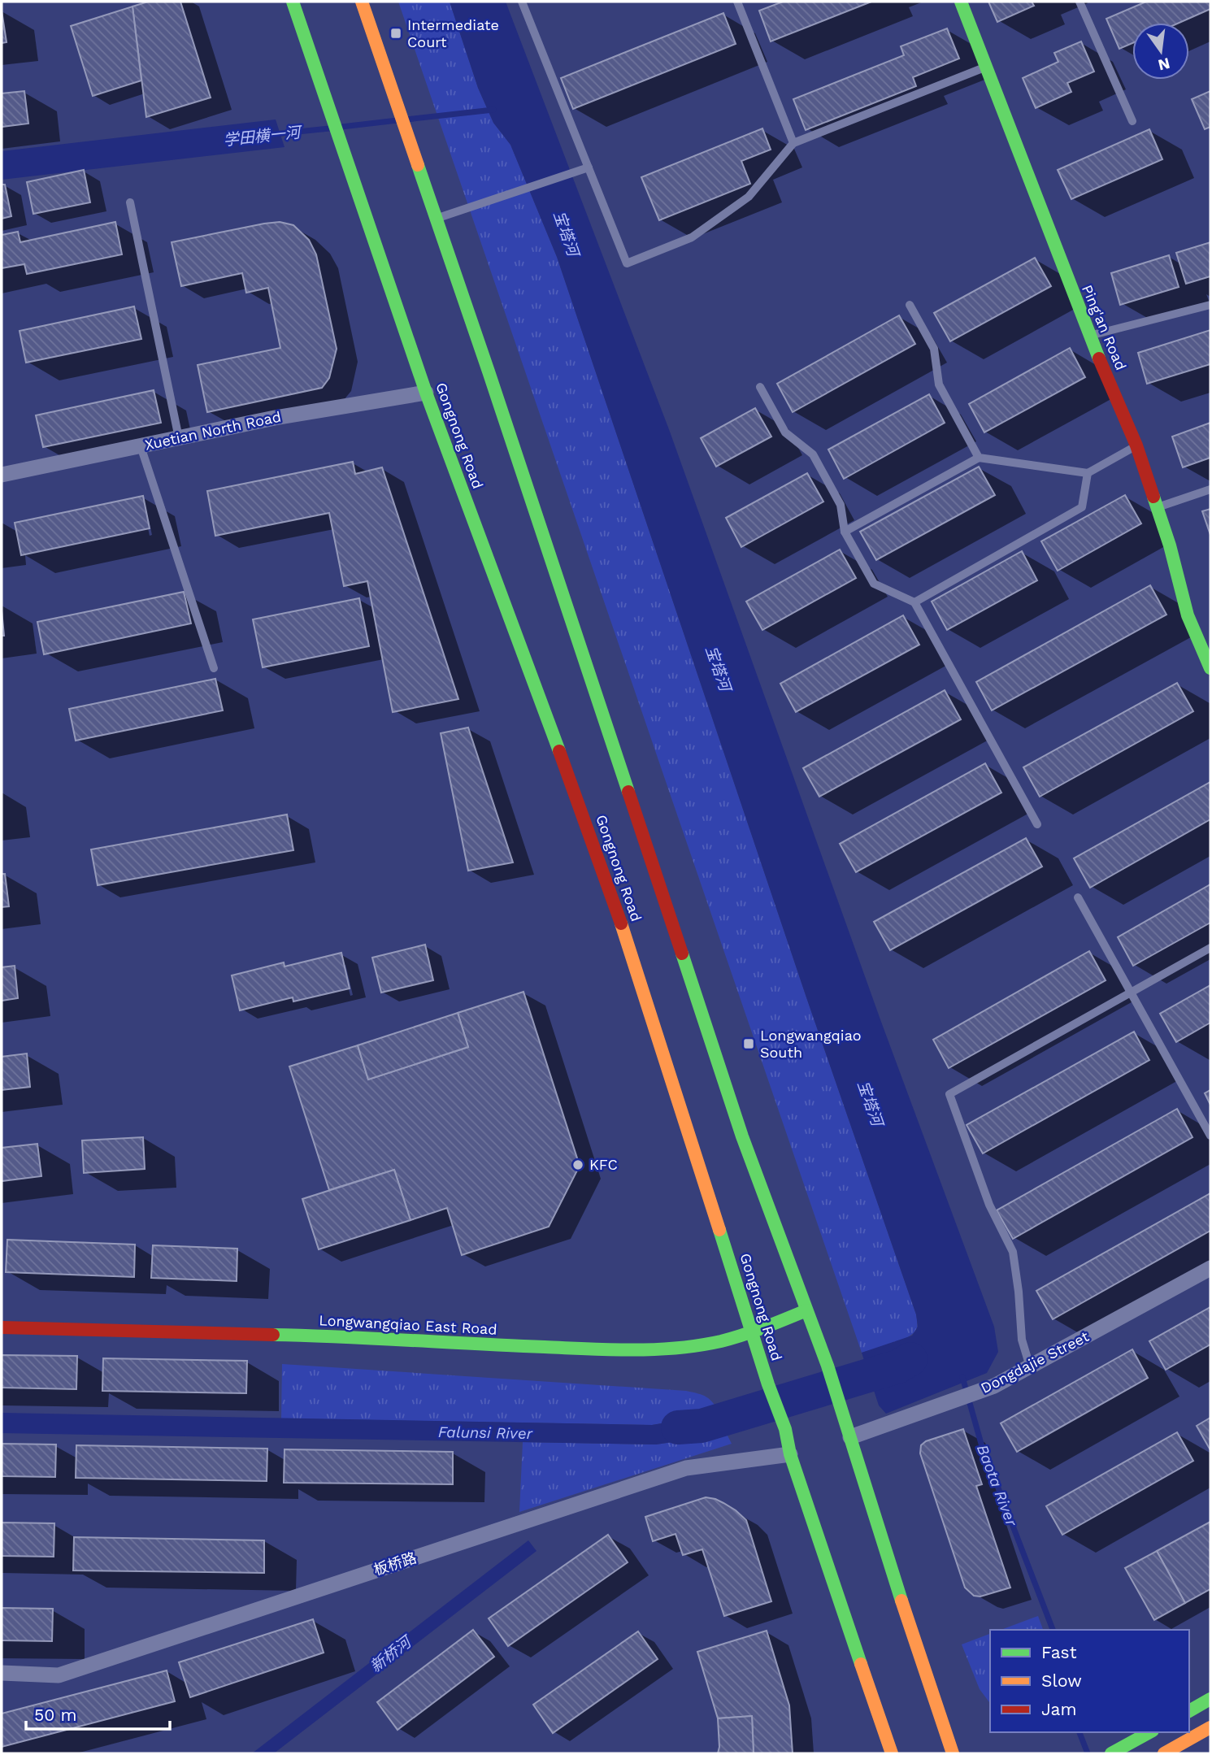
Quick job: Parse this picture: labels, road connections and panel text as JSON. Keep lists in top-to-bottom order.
{
  "streets": {
    "main road": ["Ping'an Road", "Gongnong Road", "Longwangqiao East Road"],
    "street": ["Xuetian North Road", "Dongdajie Street", "板桥路"]
  },
  "crossings": [
    ["Xuetian North Road", "Gongnong Road"],
    ["Gongnong Road", "Longwangqiao East Road"],
    ["Gongnong Road", "板桥路"]
  ],
  "water": [
    "学田横一河",
    "宝塔河",
    "Falunsi River",
    "Baota River",
    "新桥河"
  ],
  "places": {
    "transit": ["Intermediate Court", "Longwangqiao South"],
    "other": ["KFC"]
  },
  "legend": ["Fast", "Slow", "Jam"],
  "scale_bar": "50 m",
  "north": "bottom"
}
